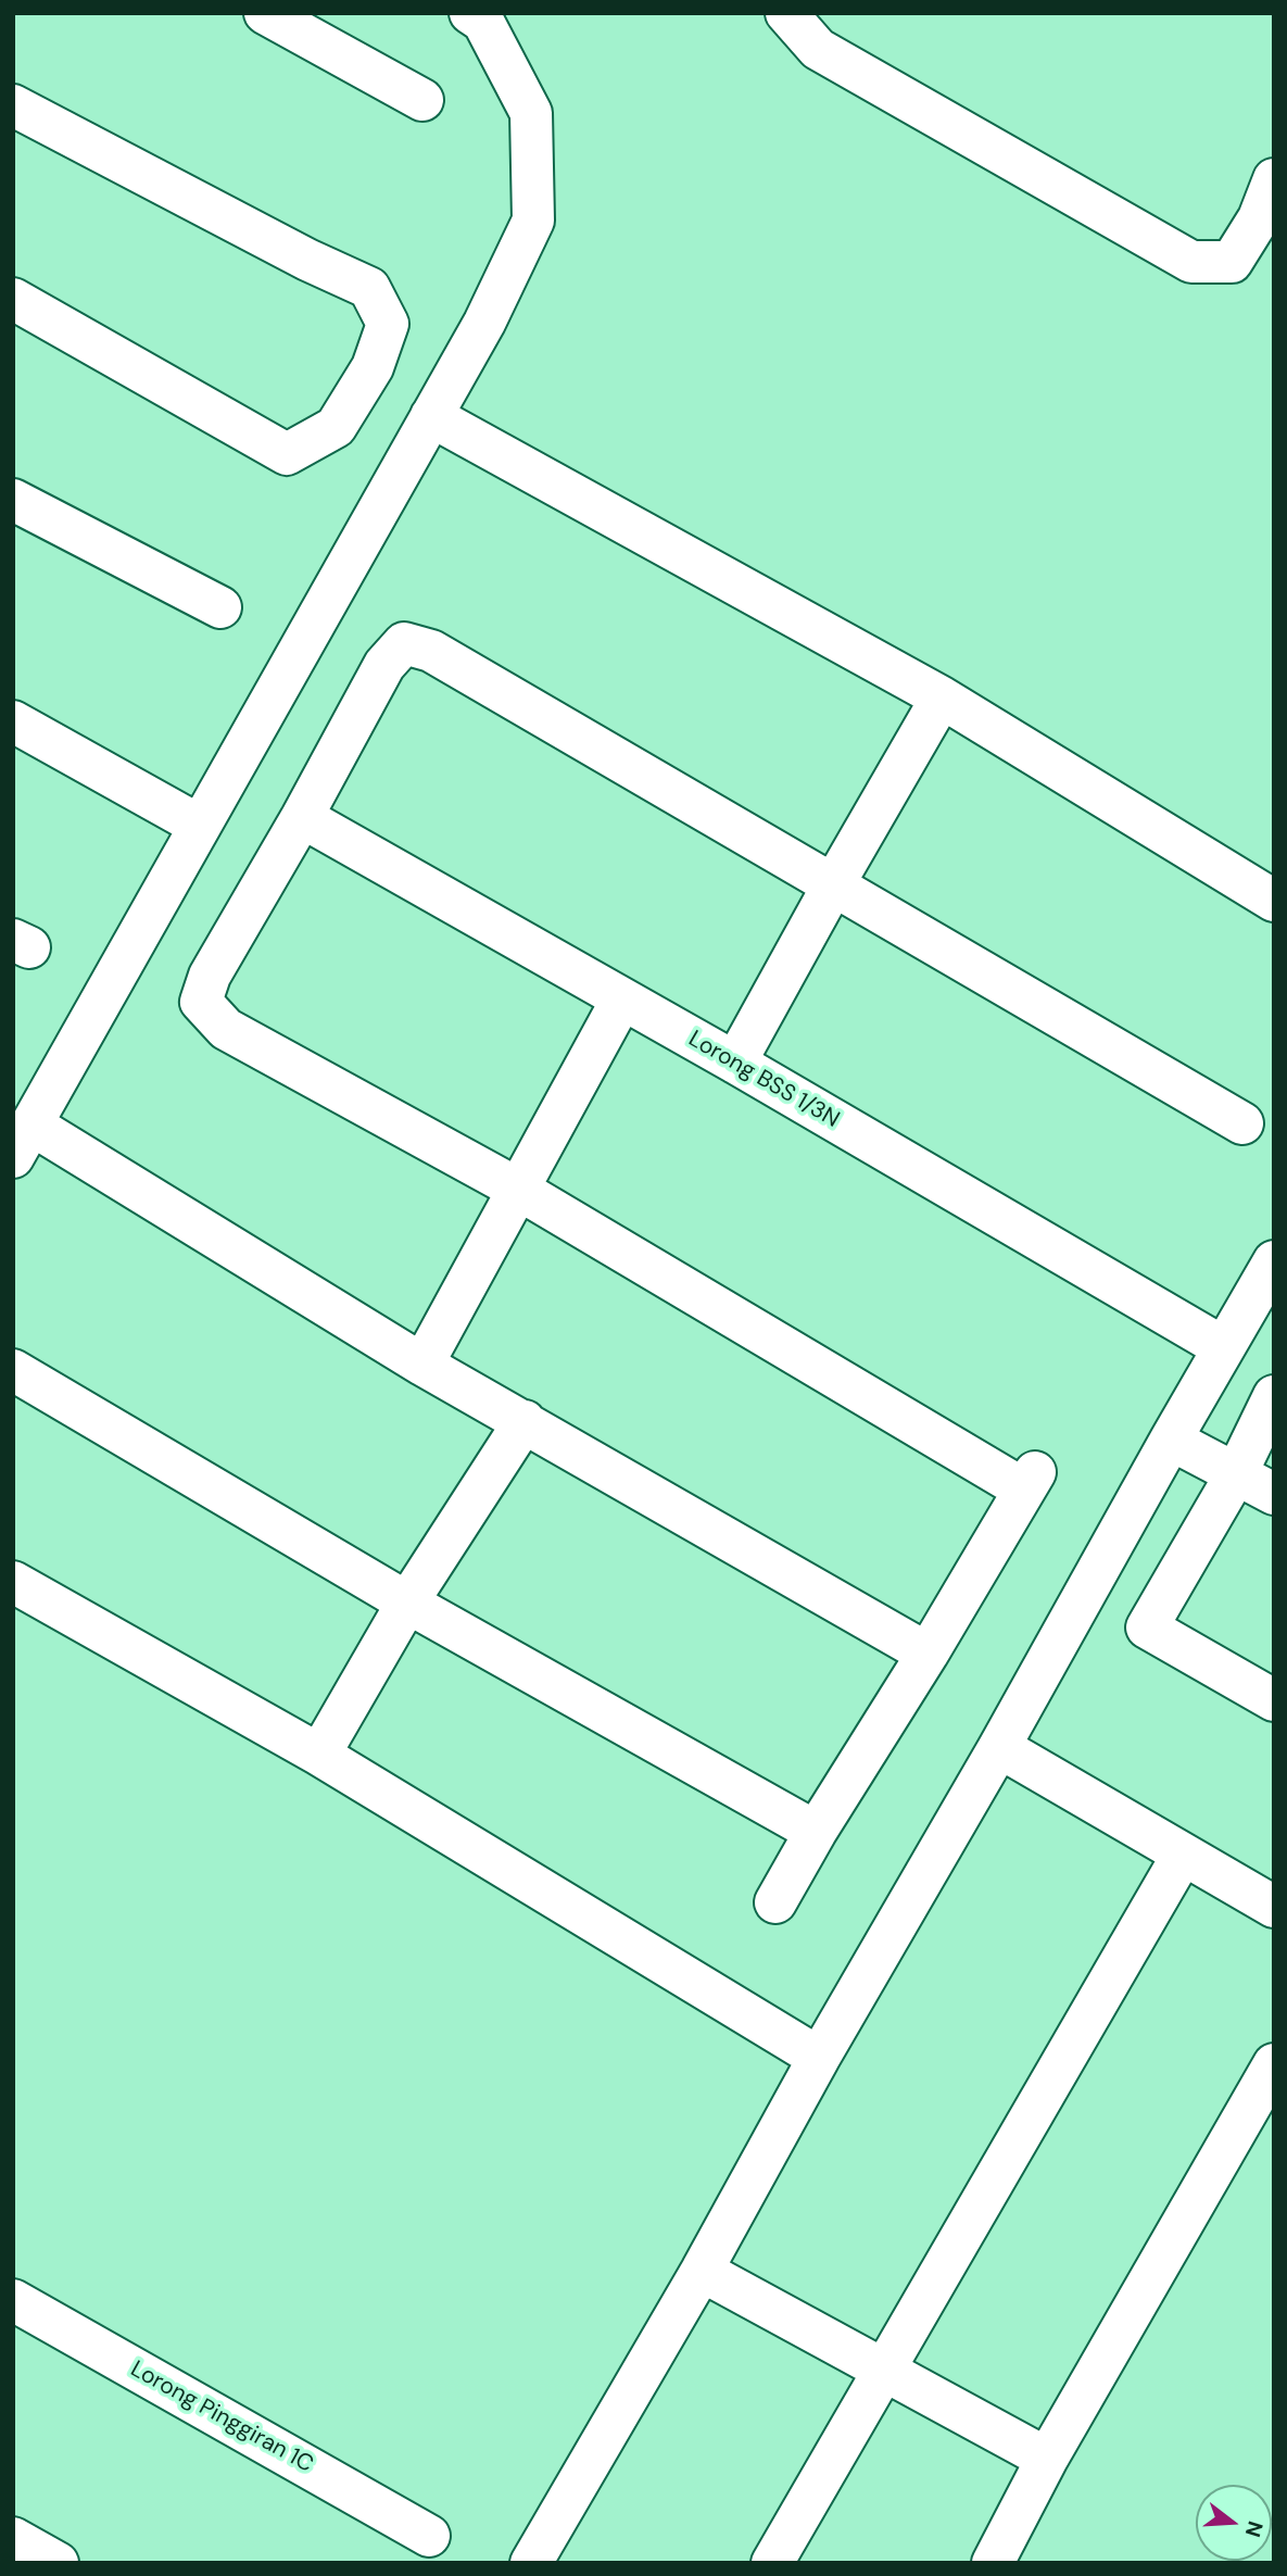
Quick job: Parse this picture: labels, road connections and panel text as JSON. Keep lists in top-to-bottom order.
{
  "streets": {
    "street": ["Lorong BSS 1/3N", "Lorong Pinggiran 1C"]
  },
  "north": "right"
}
